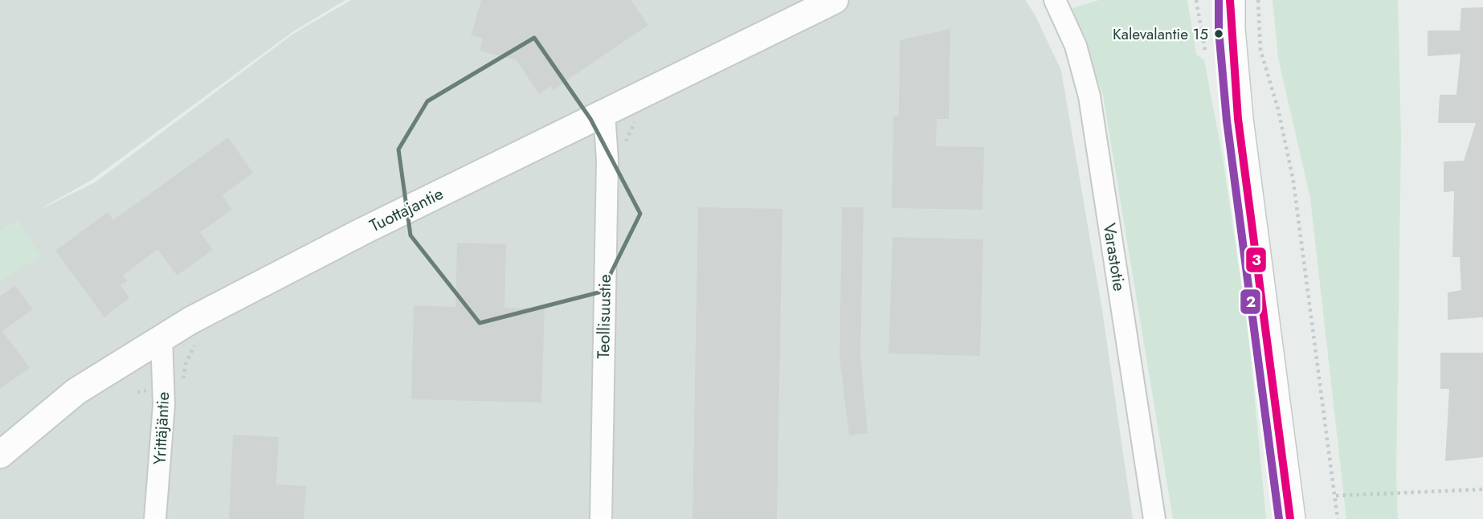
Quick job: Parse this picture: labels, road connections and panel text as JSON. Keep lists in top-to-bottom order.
{
  "streets": {
    "street": [
      "Tuottajantie",
      "Varastotie",
      "Teollisuustie",
      "Yrittäjäntie"
    ]
  },
  "crossings": [
    ["Tuottajantie", "Teollisuustie"],
    ["Tuottajantie", "Yrittäjäntie"]
  ],
  "places": ["Kalevalantie 15"],
  "lines": ["transit line 3", "transit line 2"]
}
